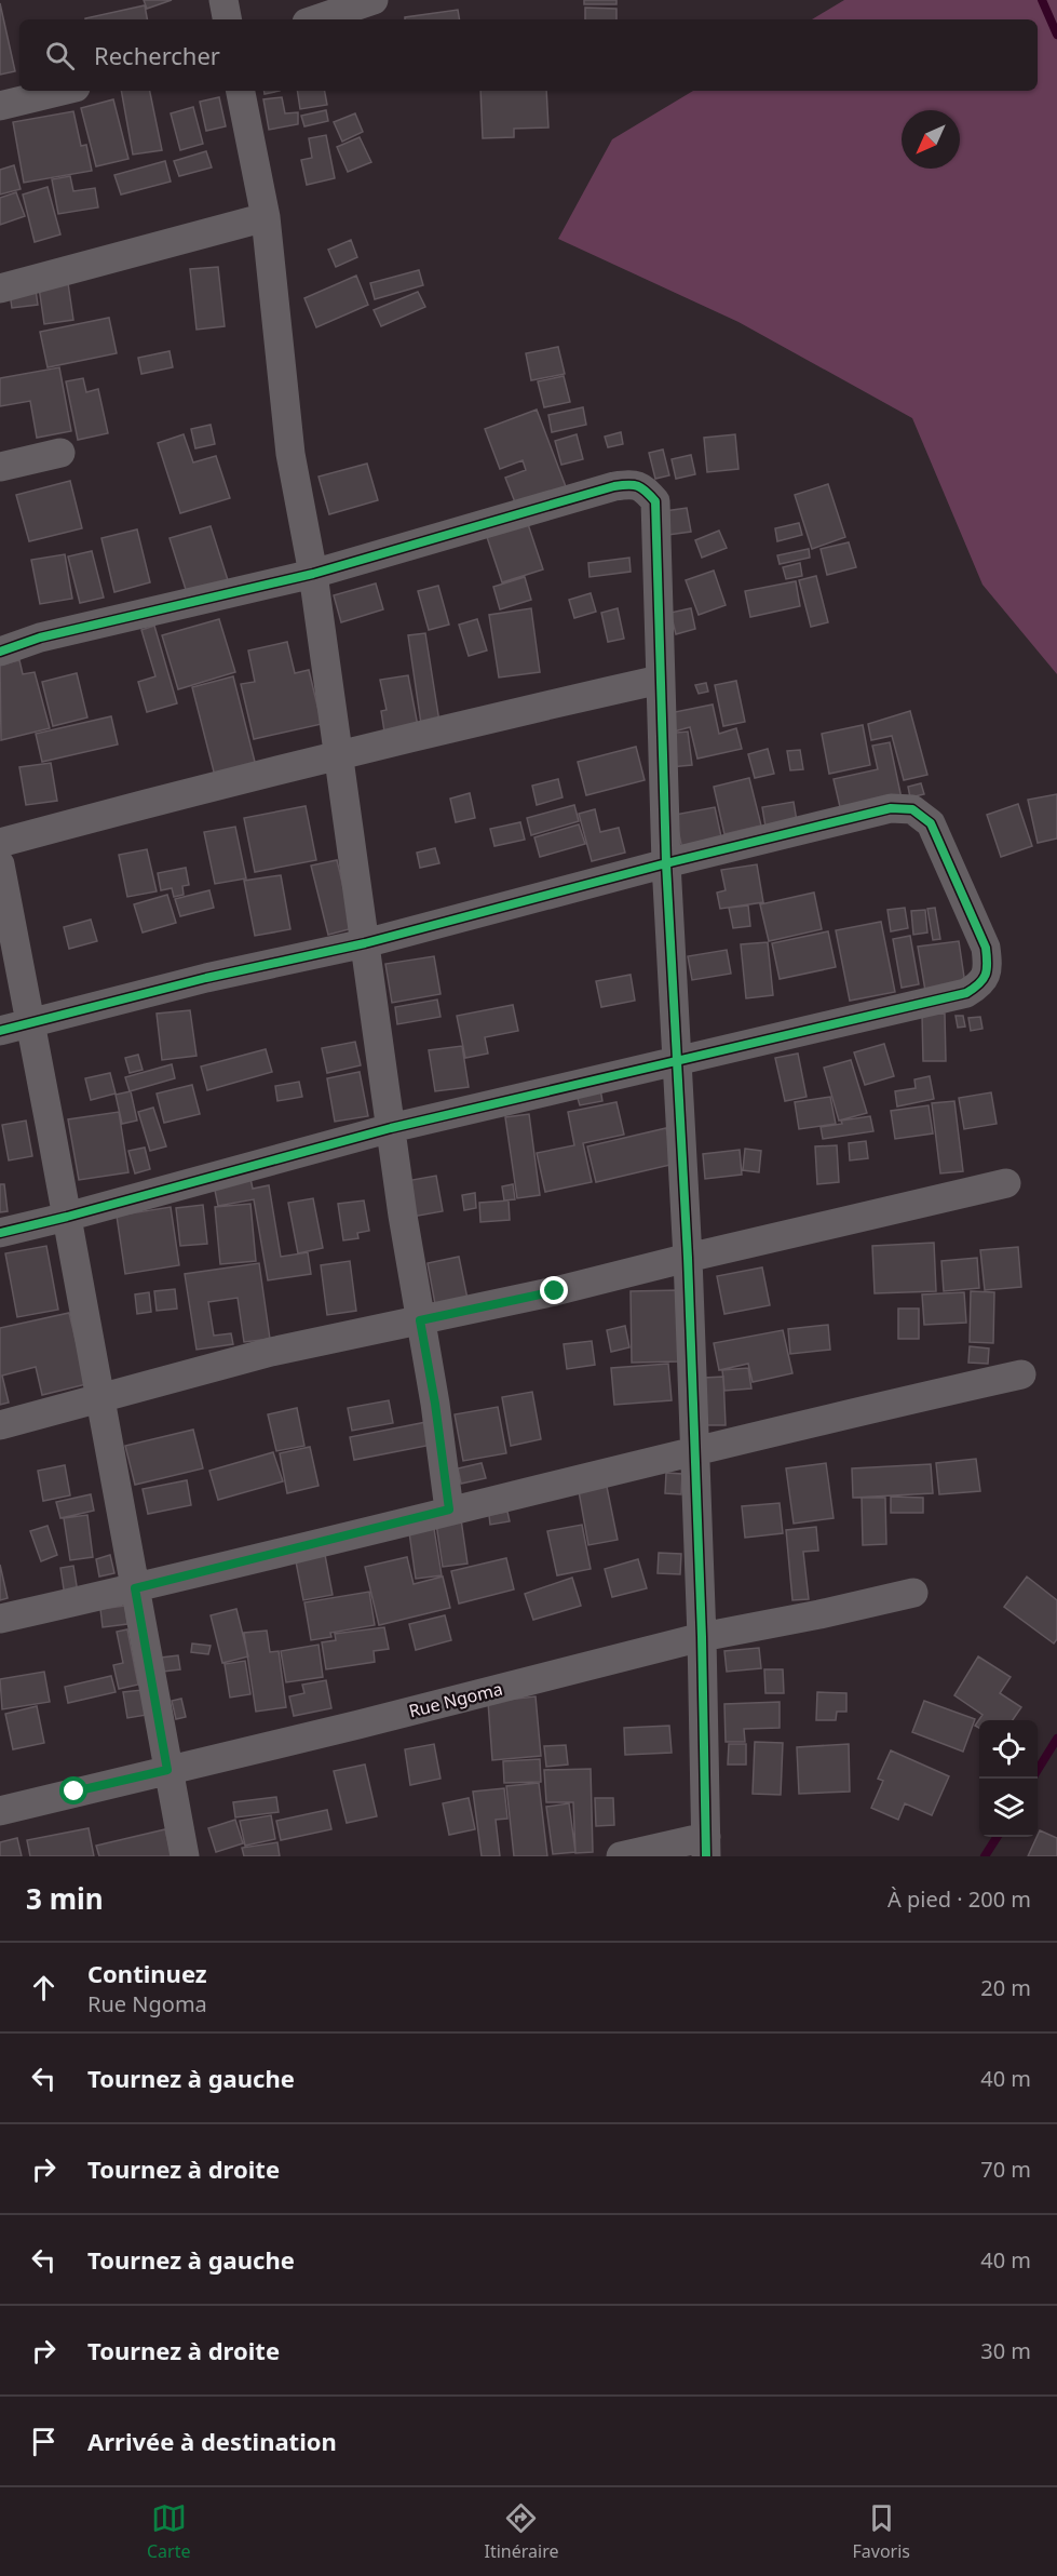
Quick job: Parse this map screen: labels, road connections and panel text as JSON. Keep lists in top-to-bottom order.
{
  "streets": {
    "street": ["Rue Ngoma"]
  },
  "north": "bottom left",
  "page": {
    "search": "Rechercher",
    "heading": ["3 min", "À pied · 200 m"],
    "list": [
      ["Continuez", "Rue Ngoma", "20 m"],
      ["Tournez à gauche", "40 m"],
      ["Tournez à droite", "70 m"],
      ["Tournez à gauche", "40 m"],
      ["Tournez à droite", "30 m"],
      "Arrivée à destination"
    ],
    "nav": ["Carte", "Itinéraire", "Favoris"]
  }
}
